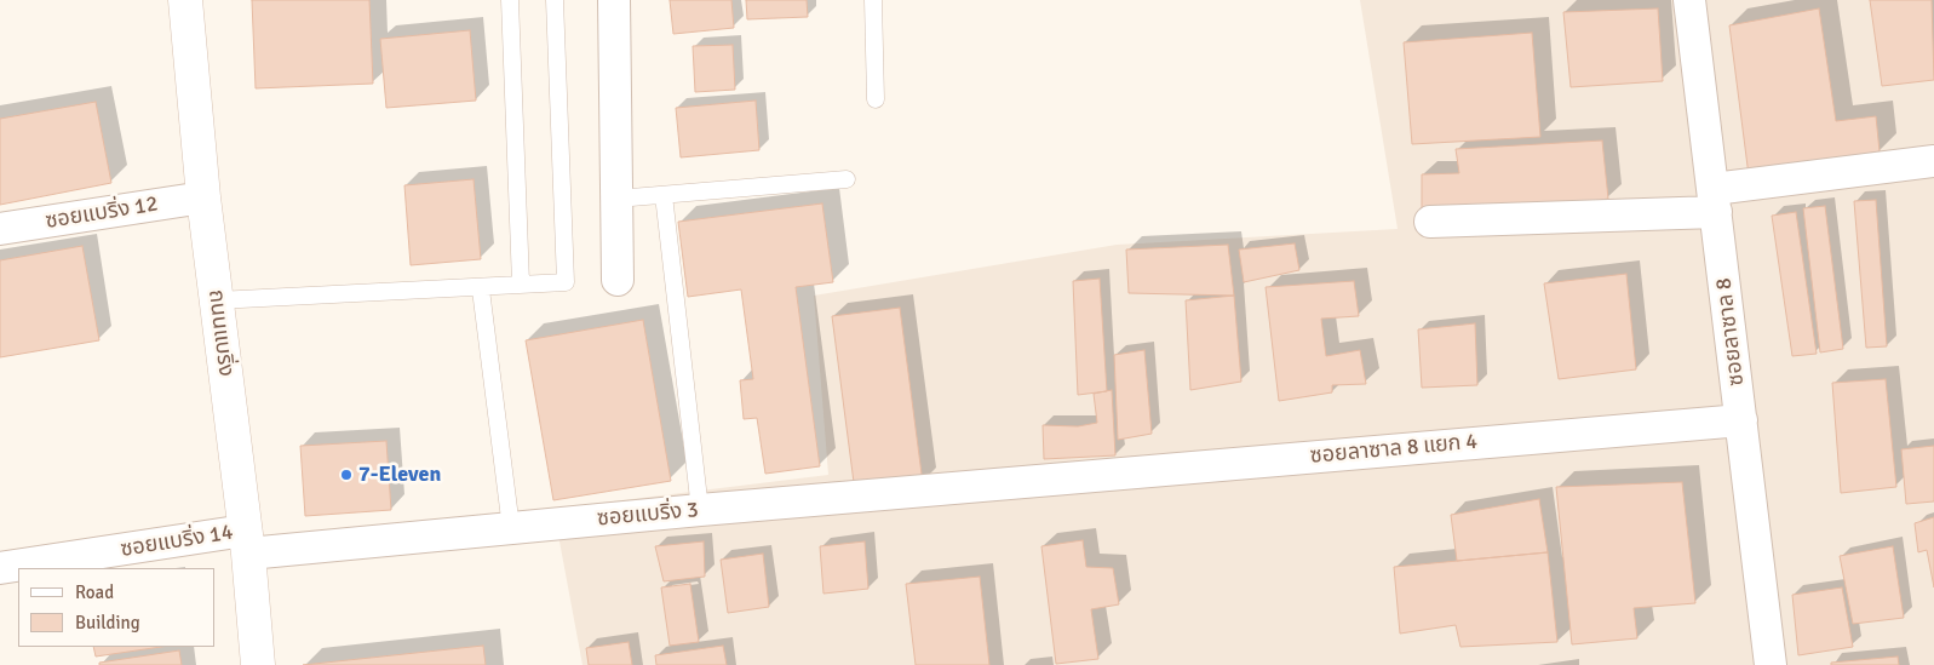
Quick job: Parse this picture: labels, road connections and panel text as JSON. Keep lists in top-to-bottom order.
{
  "streets": {
    "main road": ["ถนนแบริ่ง"],
    "street": [
      "ซอยแบริ่ง 12",
      "ซอยลาซาล 8",
      "ซอยลาซาล 8 แยก 4",
      "ซอยแบริ่ง 3",
      "ซอยแบริ่ง 14"
    ]
  },
  "crossings": [
    ["ซอยแบริ่ง 12", "ถนนแบริ่ง"],
    ["ซอยลาซาล 8", "ซอยลาซาล 8 แยก 4"],
    ["ถนนแบริ่ง", "ซอยแบริ่ง 3"],
    ["ถนนแบริ่ง", "ซอยแบริ่ง 14"],
    ["ซอยลาซาล 8 แยก 4", "ซอยแบริ่ง 3"],
    ["ซอยแบริ่ง 3", "ซอยแบริ่ง 14"]
  ],
  "places": ["7-Eleven"],
  "legend": ["Road", "Building"]
}
